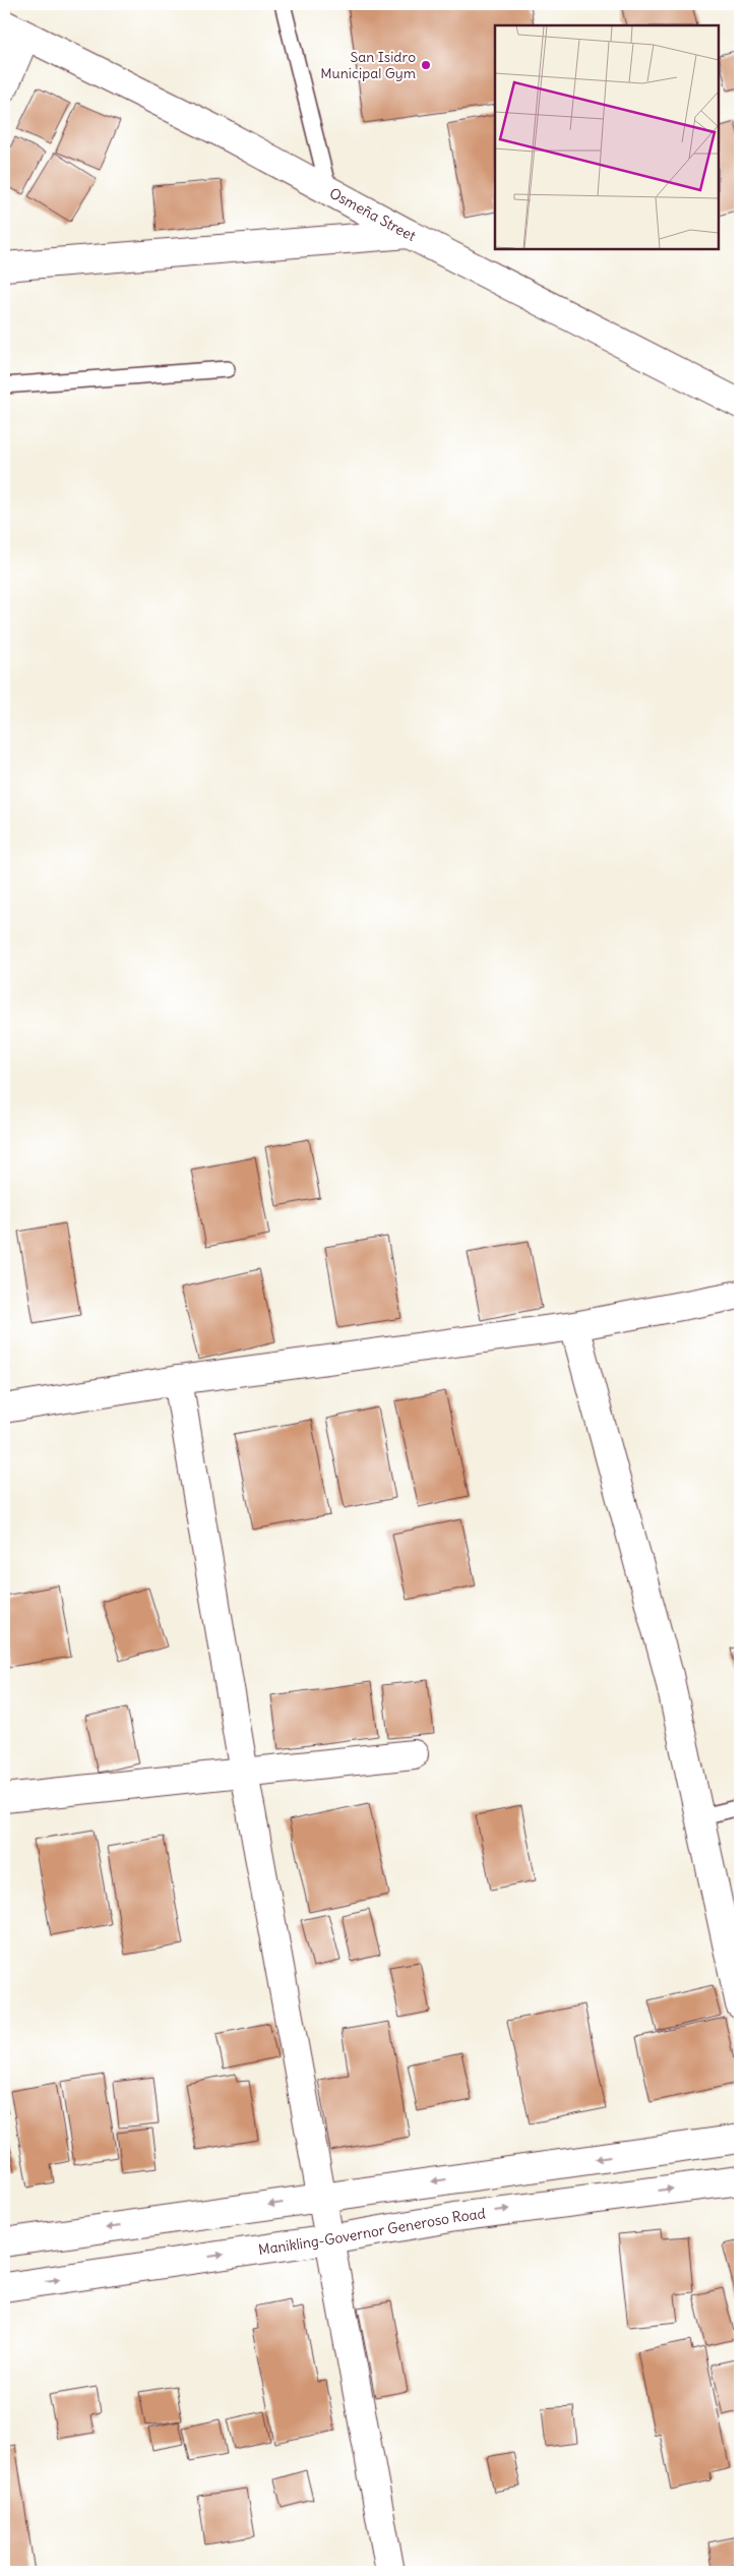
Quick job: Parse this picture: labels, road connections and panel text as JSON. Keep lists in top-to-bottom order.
{
  "streets": {
    "street": ["Osmeña Street", "Manikling-Governor Generoso Road"]
  },
  "places": ["San Isidro Municipal Gym"]
}
